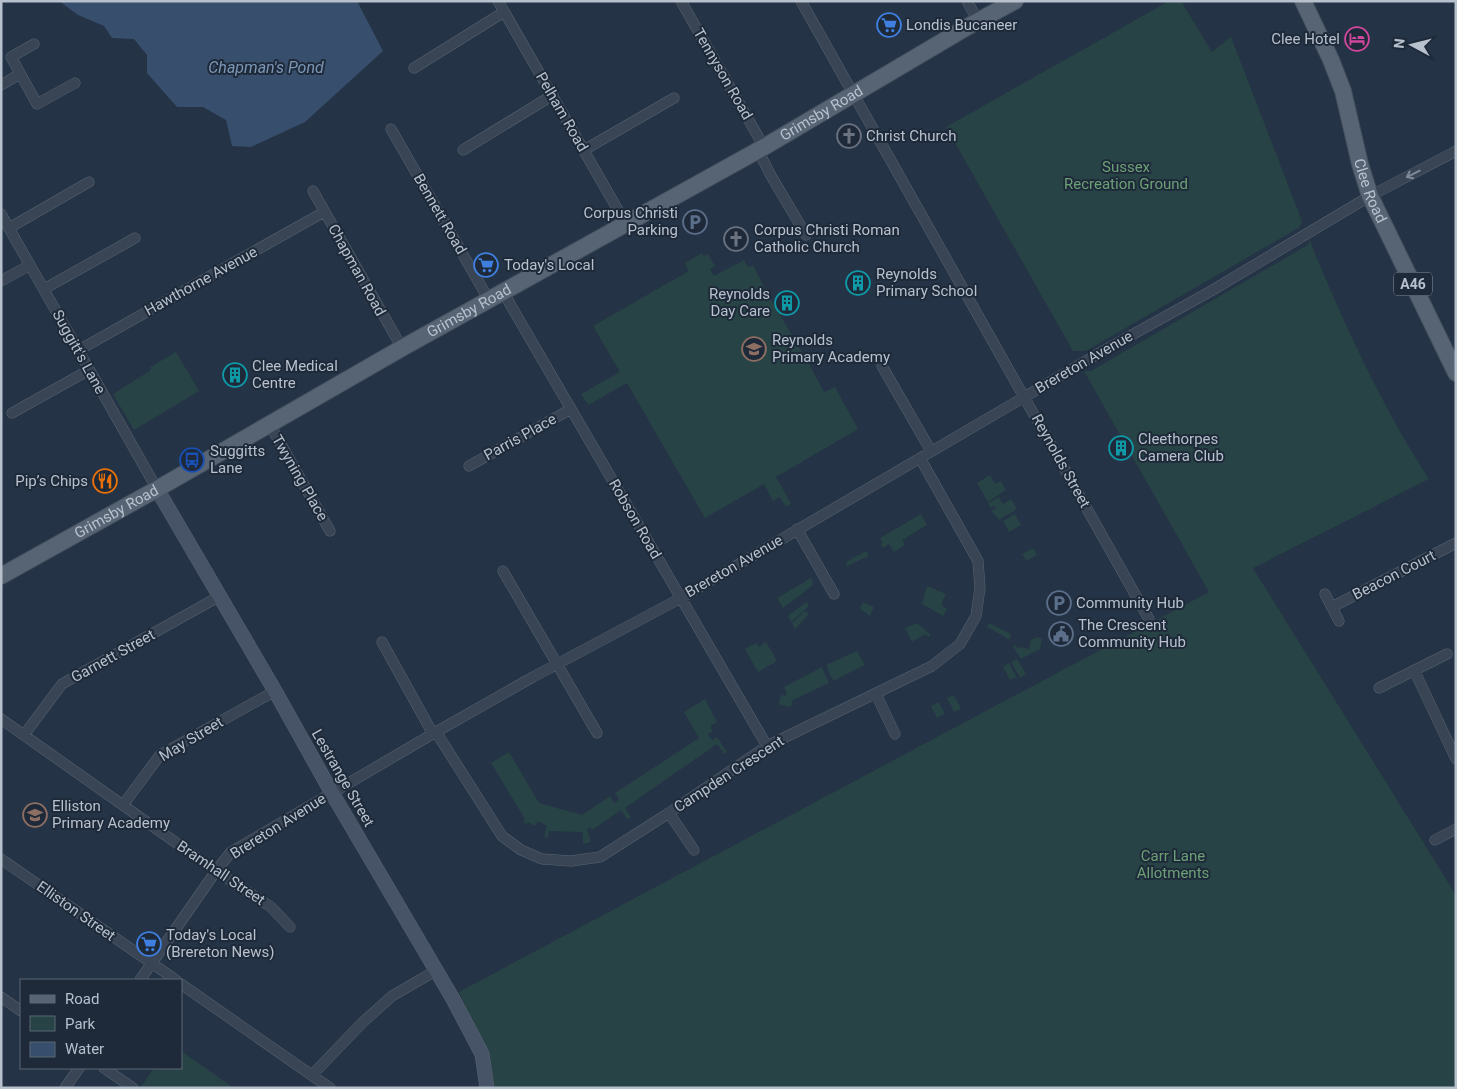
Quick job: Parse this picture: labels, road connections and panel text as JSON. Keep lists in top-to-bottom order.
{
  "streets": {
    "main road": ["Grimsby Road", "Clee Road", "A46"],
    "street": [
      "Tennyson Road",
      "Pelham Road",
      "Bennett Road",
      "Chapman Road",
      "Hawthorne Avenue",
      "Suggitt's Lane",
      "Brereton Avenue",
      "Parris Place",
      "Reynolds Street",
      "Twyning Place",
      "Robson Road",
      "Beacon Court",
      "Garnett Street",
      "May Street",
      "Campden Crescent",
      "Lestrange Street",
      "Bramhall Street",
      "Elliston Street"
    ]
  },
  "crossings": [
    ["Tennyson Road", "Grimsby Road"],
    ["Pelham Road", "Grimsby Road"],
    ["Grimsby Road", "Bennett Road"],
    ["Grimsby Road", "Chapman Road"],
    ["Grimsby Road", "Suggitt's Lane"],
    ["Grimsby Road", "Reynolds Street"],
    ["Grimsby Road", "Twyning Place"],
    ["Grimsby Road", "Robson Road"],
    ["Grimsby Road", "Lestrange Street"],
    ["Clee Road", "Brereton Avenue"],
    ["Bennett Road", "Robson Road"],
    ["Chapman Road", "Hawthorne Avenue"],
    ["Hawthorne Avenue", "Suggitt's Lane"],
    ["Suggitt's Lane", "Lestrange Street"],
    ["Brereton Avenue", "Reynolds Street"],
    ["Brereton Avenue", "Robson Road"],
    ["Brereton Avenue", "Campden Crescent"],
    ["Brereton Avenue", "Lestrange Street"],
    ["Brereton Avenue", "Bramhall Street"],
    ["Brereton Avenue", "Elliston Street"],
    ["Parris Place", "Robson Road"],
    ["Robson Road", "Campden Crescent"],
    ["Garnett Street", "Lestrange Street"],
    ["Garnett Street", "Bramhall Street"],
    ["May Street", "Lestrange Street"],
    ["May Street", "Bramhall Street"]
  ],
  "water": ["Chapman's Pond"],
  "parks": ["Sussex Recreation Ground", "Carr Lane Allotments"],
  "places": {
    "supermarket": ["Londis Bucaneer", "Today's Local", "Today's Local (Brereton News)"],
    "hotel": ["Clee Hotel"],
    "church": ["Christ Church", "Corpus Christi Roman Catholic Church"],
    "parking": ["Corpus Christi Parking", "Community Hub"],
    "building": [
      "Reynolds Primary School",
      "Reynolds Day Care",
      "Clee Medical Centre",
      "Cleethorpes Camera Club"
    ],
    "school or university": ["Reynolds Primary Academy", "Elliston Primary Academy"],
    "bus stop": ["Suggitts Lane"],
    "restaurant": ["Pip’s Chips"],
    "public building": ["The Crescent Community Hub"]
  },
  "legend": ["Road", "Park", "Water"],
  "north": "left"
}
